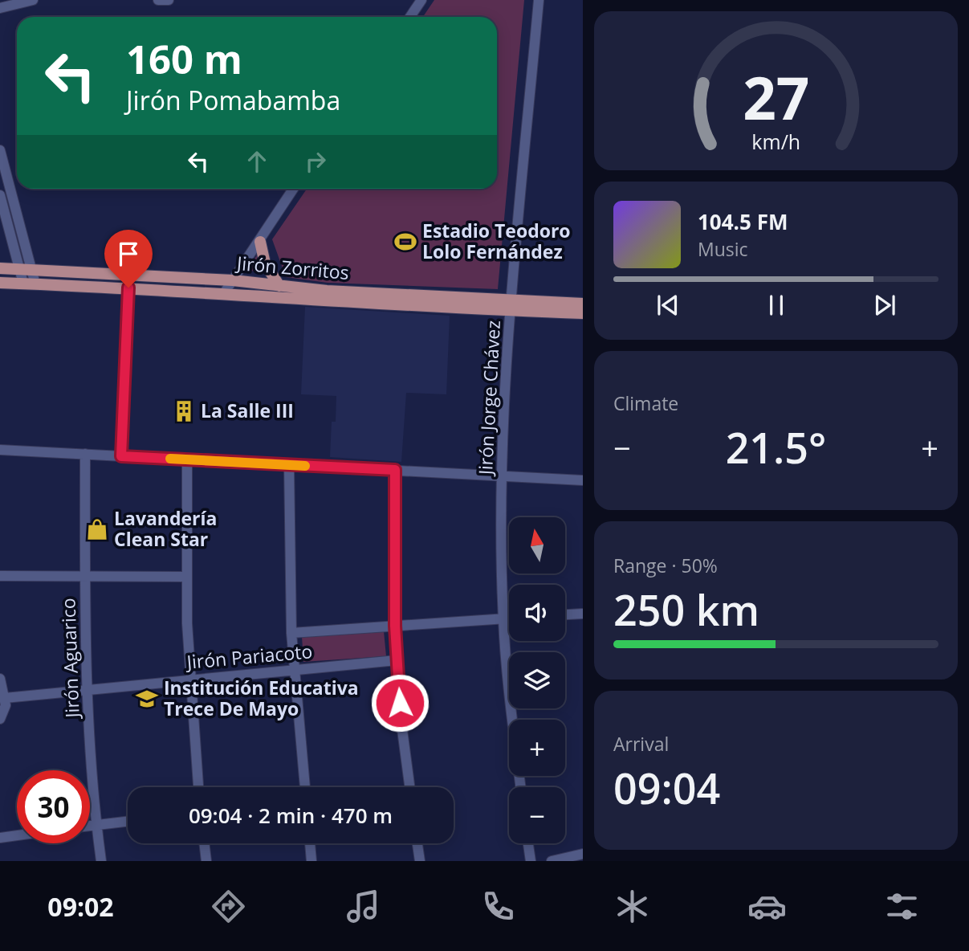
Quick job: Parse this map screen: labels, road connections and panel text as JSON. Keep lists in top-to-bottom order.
{
  "streets": {
    "main road": ["Jirón Zorritos"],
    "street": ["Jirón Jorge Chávez", "Jirón Pariacoto", "Jirón Aguarico"]
  },
  "crossings": [
    ["Jirón Zorritos", "Jirón Jorge Chávez"],
    ["Jirón Jorge Chávez", "Jirón Pariacoto"],
    ["Jirón Pariacoto", "Jirón Aguarico"]
  ],
  "places": {
    "sports": ["Estadio Teodoro Lolo Fernández"],
    "building": ["La Salle III"],
    "shop": ["Lavandería Clean Star"],
    "school or university": ["Institución Educativa Trece De Mayo"]
  },
  "north": "top",
  "page": {
    "turn": ["160 m", "Jirón Pomabamba"],
    "song": ["104.5 FM", "Music"],
    "tile": [
      "Climate",
      ["Range · 50%", "250 km"],
      ["Arrival", "09:04"]
    ],
    "heat": ["−", "21.5°", "+"],
    "map_buttons": ["+", "−"],
    "limit": "30",
    "trip": "09:04 · 2 min · 470 m",
    "tabs": "09:02",
    "gauge": ["27", "km/h"]
  }
}
